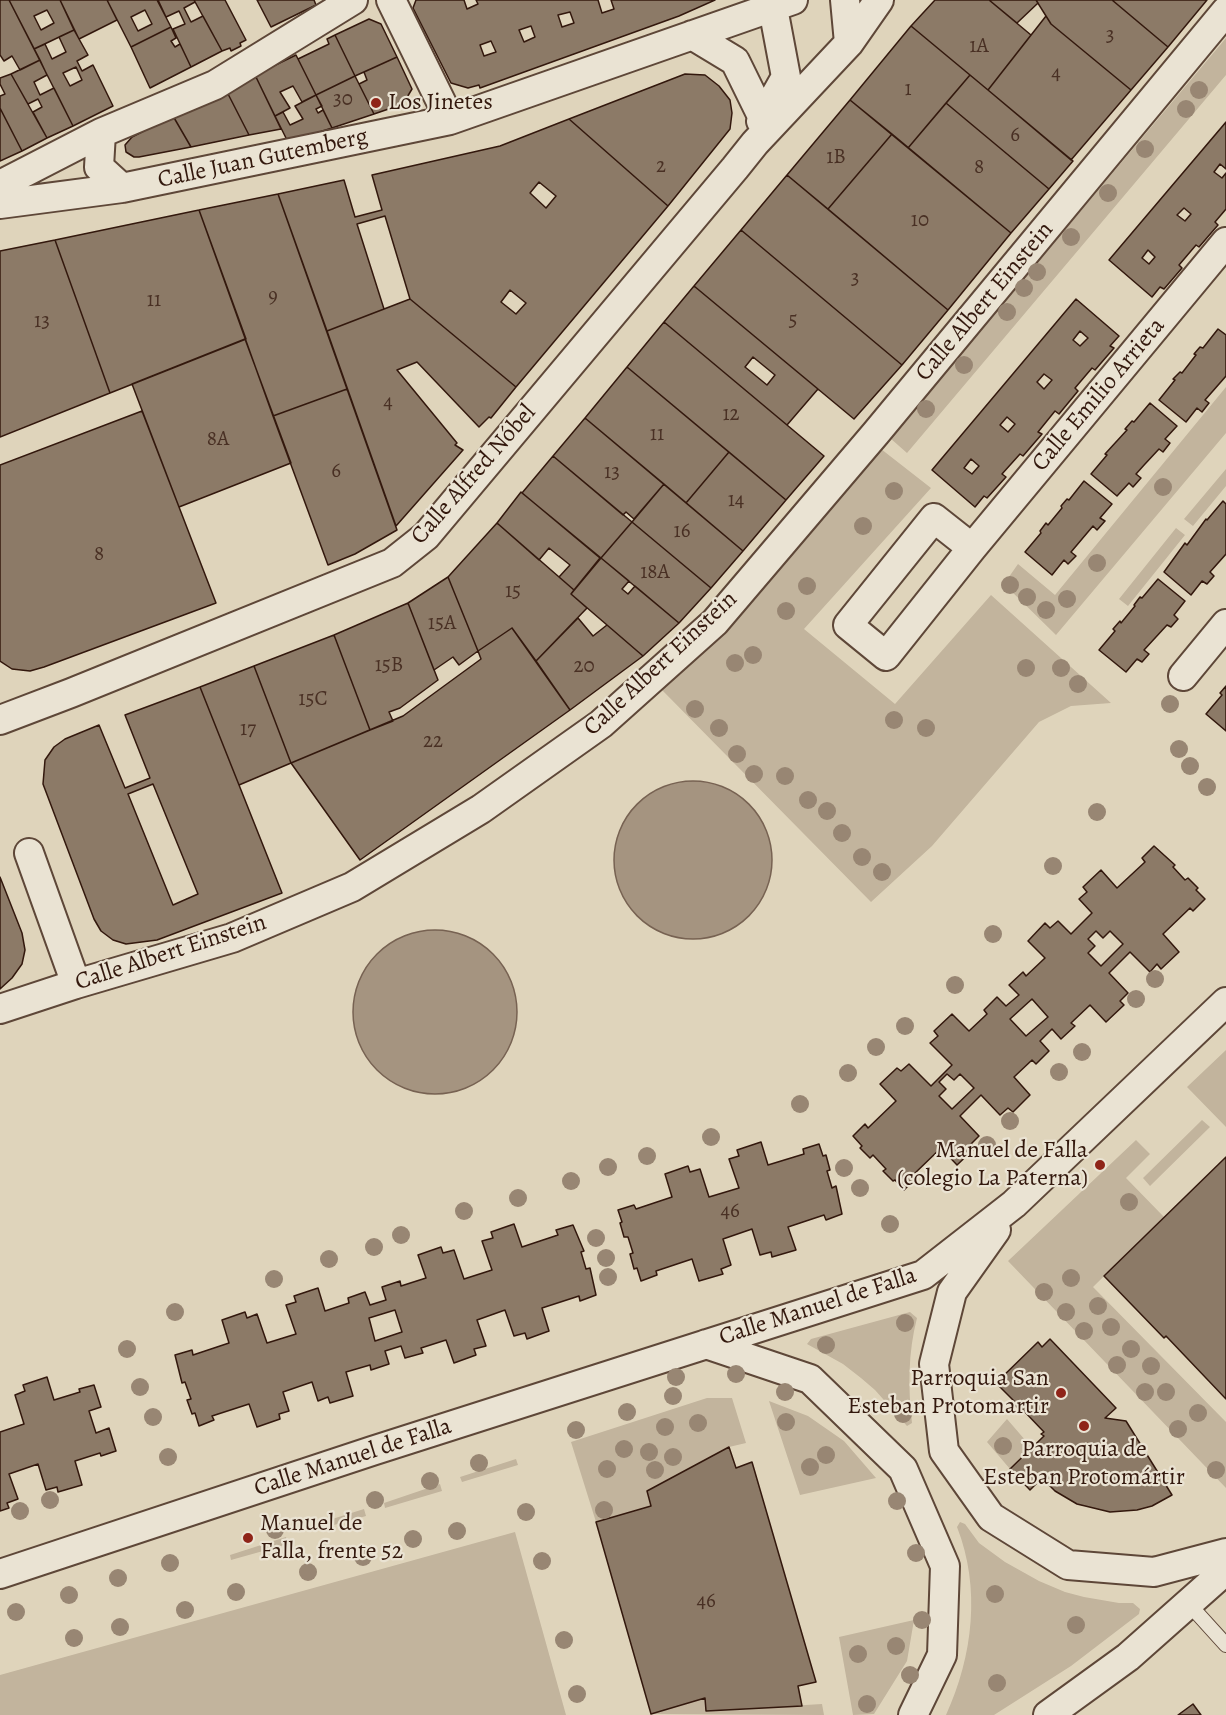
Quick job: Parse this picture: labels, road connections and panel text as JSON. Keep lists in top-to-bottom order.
{
  "streets": {
    "street": [
      "Calle Juan Gutemberg",
      "Calle Albert Einstein",
      "Calle Emilio Arrieta",
      "Calle Alfred Nóbel",
      "Calle Manuel de Falla"
    ]
  },
  "crossings": [
    ["Calle Juan Gutemberg", "Calle Alfred Nóbel"]
  ],
  "places": [
    "Los Jinetes",
    "Manuel de Falla (colegio La Paterna)",
    "Parroquia San Esteban Protomartir",
    "Parroquia de Esteban Protomártir",
    "Manuel de Falla, frente 52"
  ],
  "house_numbers": [
    "3",
    "1A",
    "4",
    "1",
    "30",
    "6",
    "1B",
    "2",
    "8",
    "10",
    "3",
    "9",
    "11",
    "5",
    "13",
    "4",
    "12",
    "11",
    "8A",
    "6",
    "13",
    "14",
    "16",
    "8",
    "18A",
    "15",
    "15A",
    "15B",
    "20",
    "15C",
    "17",
    "22",
    "46",
    "46"
  ]
}
